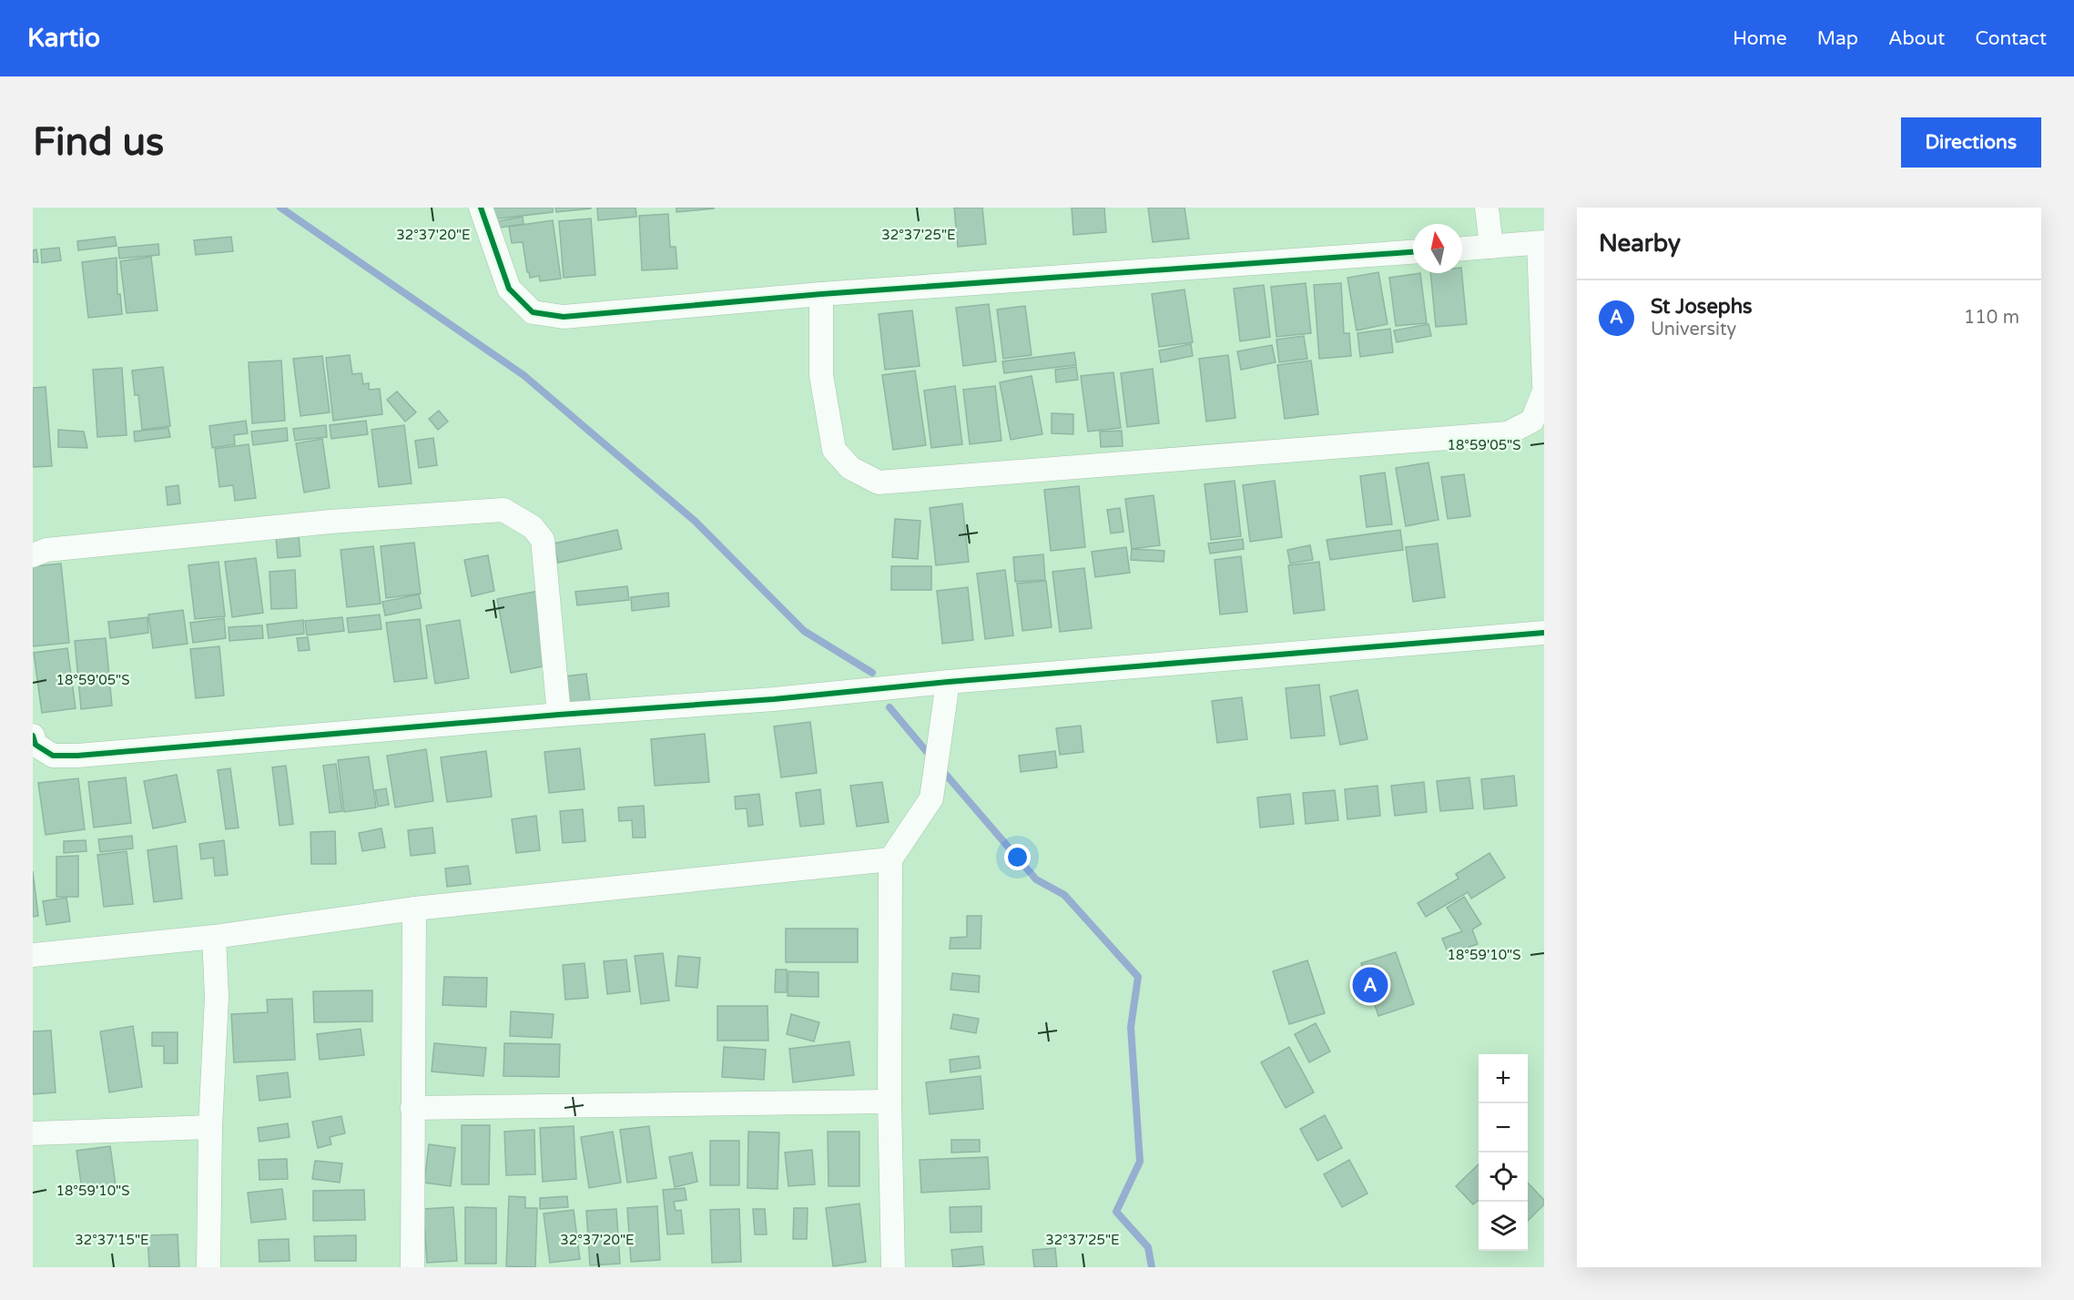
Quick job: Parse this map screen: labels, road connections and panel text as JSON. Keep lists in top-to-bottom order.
{
  "north": "top",
  "page": {
    "header": "Kartio",
    "nav": [
      "Home",
      "Map",
      "About",
      "Contact"
    ],
    "buttons": "Directions",
    "title": "Find us",
    "heading": "Nearby",
    "list": [
      {
        "mark": "A",
        "name": "St Josephs",
        "note": "University",
        "value": "110 m"
      }
    ],
    "pins": "A",
    "map_buttons": ["+", "−"]
  },
  "coordinates": [
    "32°37'20\"E",
    "32°37'25\"E",
    "18°59'05\"S",
    "18°59'10\"S",
    "32°37'15\"E"
  ]
}
